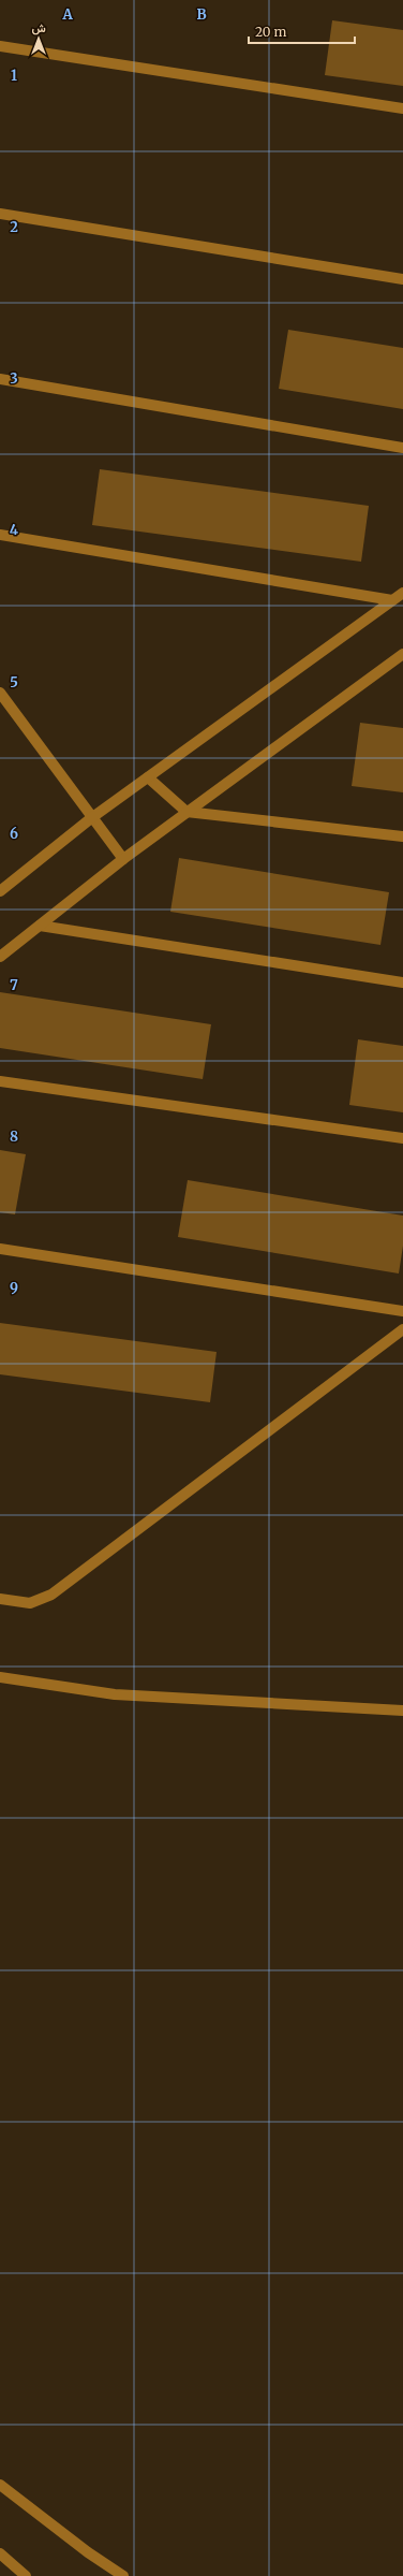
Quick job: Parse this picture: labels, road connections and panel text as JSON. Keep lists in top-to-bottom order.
{
  "scale_bar": "20 m",
  "north": "top",
  "grid": {
    "columns": ["A", "B"],
    "rows": [
      "1",
      "2",
      "3",
      "4",
      "5",
      "6",
      "7",
      "8",
      "9"
    ]
  }
}
